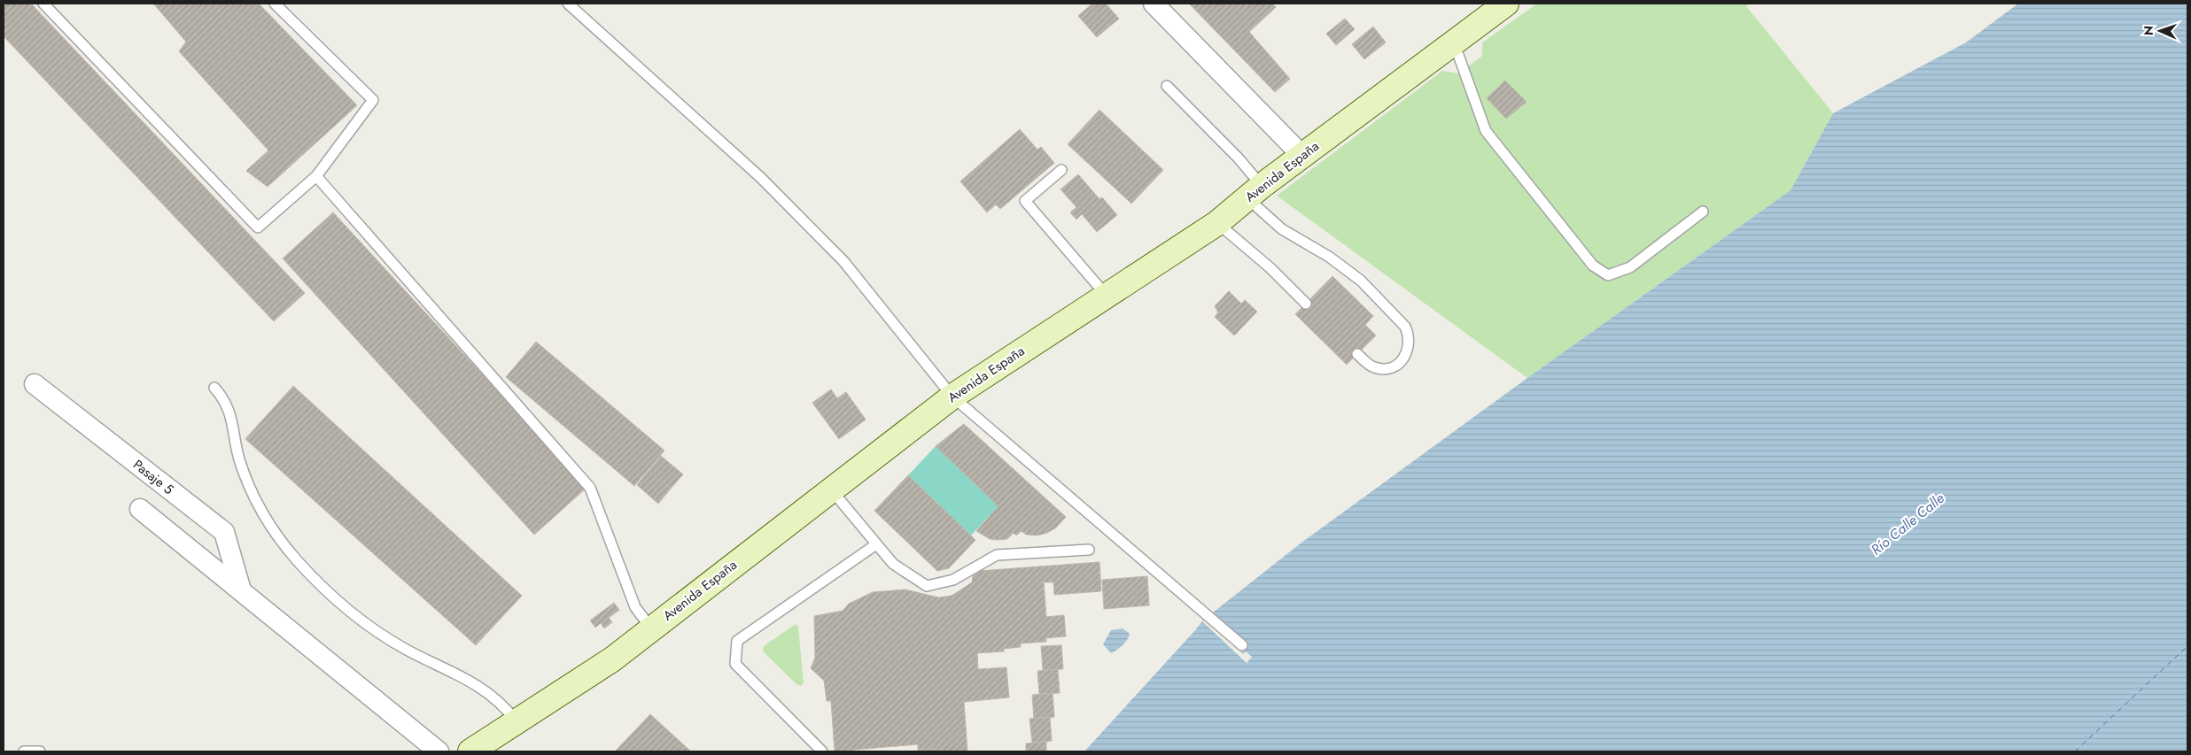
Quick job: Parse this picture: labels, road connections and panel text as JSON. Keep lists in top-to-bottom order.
{
  "streets": {
    "main road": ["Avenida España"],
    "street": ["Pasaje 5"]
  },
  "water": ["Río Calle Calle"],
  "north": "left"
}
